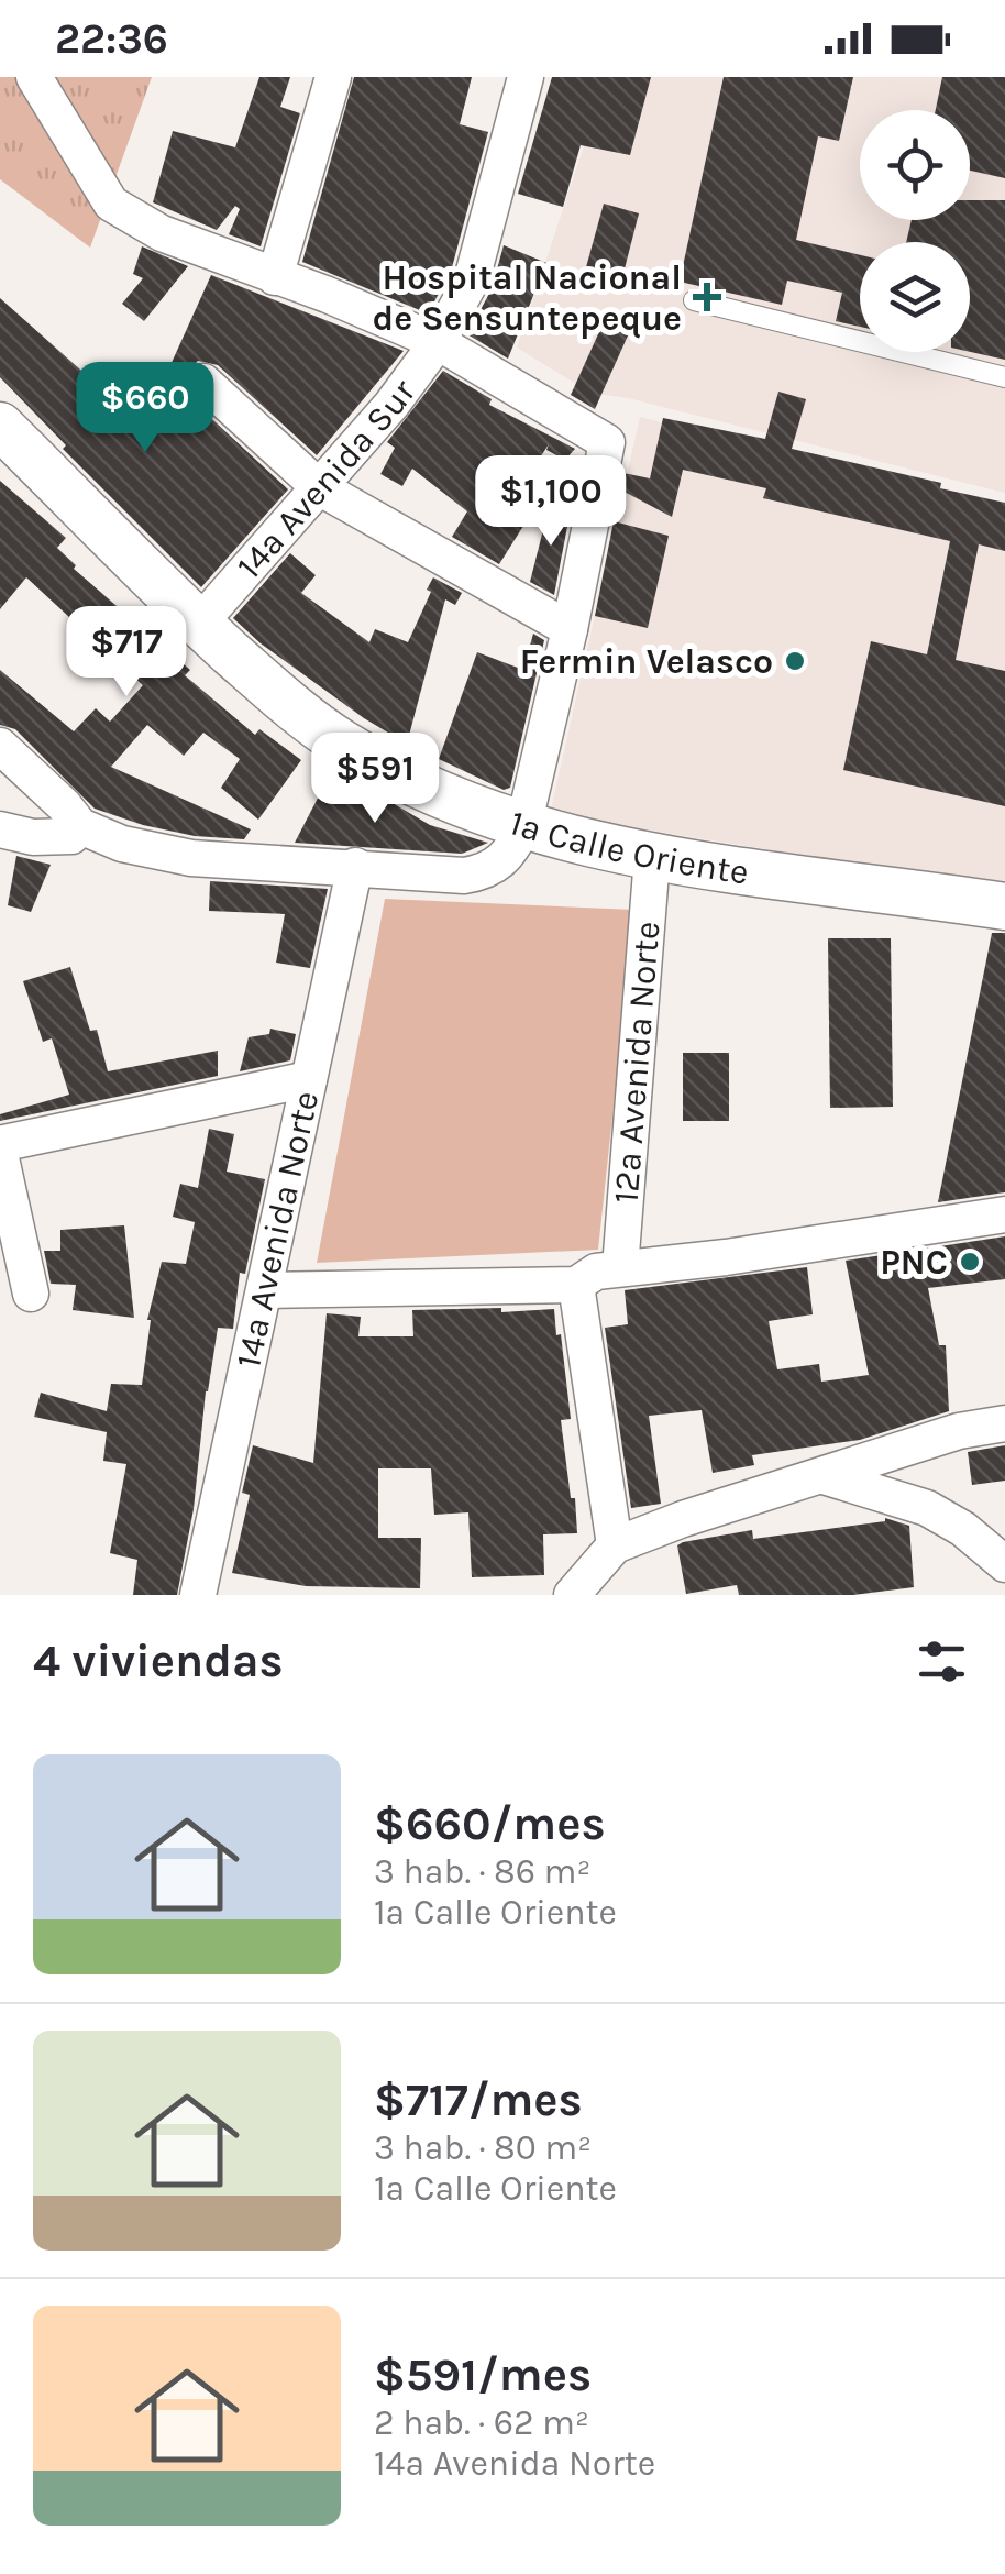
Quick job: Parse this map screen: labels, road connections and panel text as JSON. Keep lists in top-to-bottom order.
{
  "streets": {
    "street": [
      "14a Avenida Sur",
      "1a Calle Oriente",
      "12a Avenida Norte",
      "14a Avenida Norte"
    ]
  },
  "crossings": [
    ["14a Avenida Sur", "1a Calle Oriente"],
    ["1a Calle Oriente", "12a Avenida Norte"]
  ],
  "places": {
    "health": ["Hospital Nacional de Sensuntepeque"],
    "other": ["Fermin Velasco", "PNC"]
  },
  "page": {
    "status": "22:36",
    "price": [
      "$660",
      "$1,100",
      "$717",
      "$591"
    ],
    "heading": "4 viviendas",
    "list": [
      {
        "name": "$660/mes",
        "note": "3 hab. · 86 m² · 1a Calle Oriente"
      },
      {
        "name": "$717/mes",
        "note": "3 hab. · 80 m² · 1a Calle Oriente"
      },
      {
        "name": "$591/mes",
        "note": "2 hab. · 62 m² · 14a Avenida Norte"
      }
    ]
  }
}
